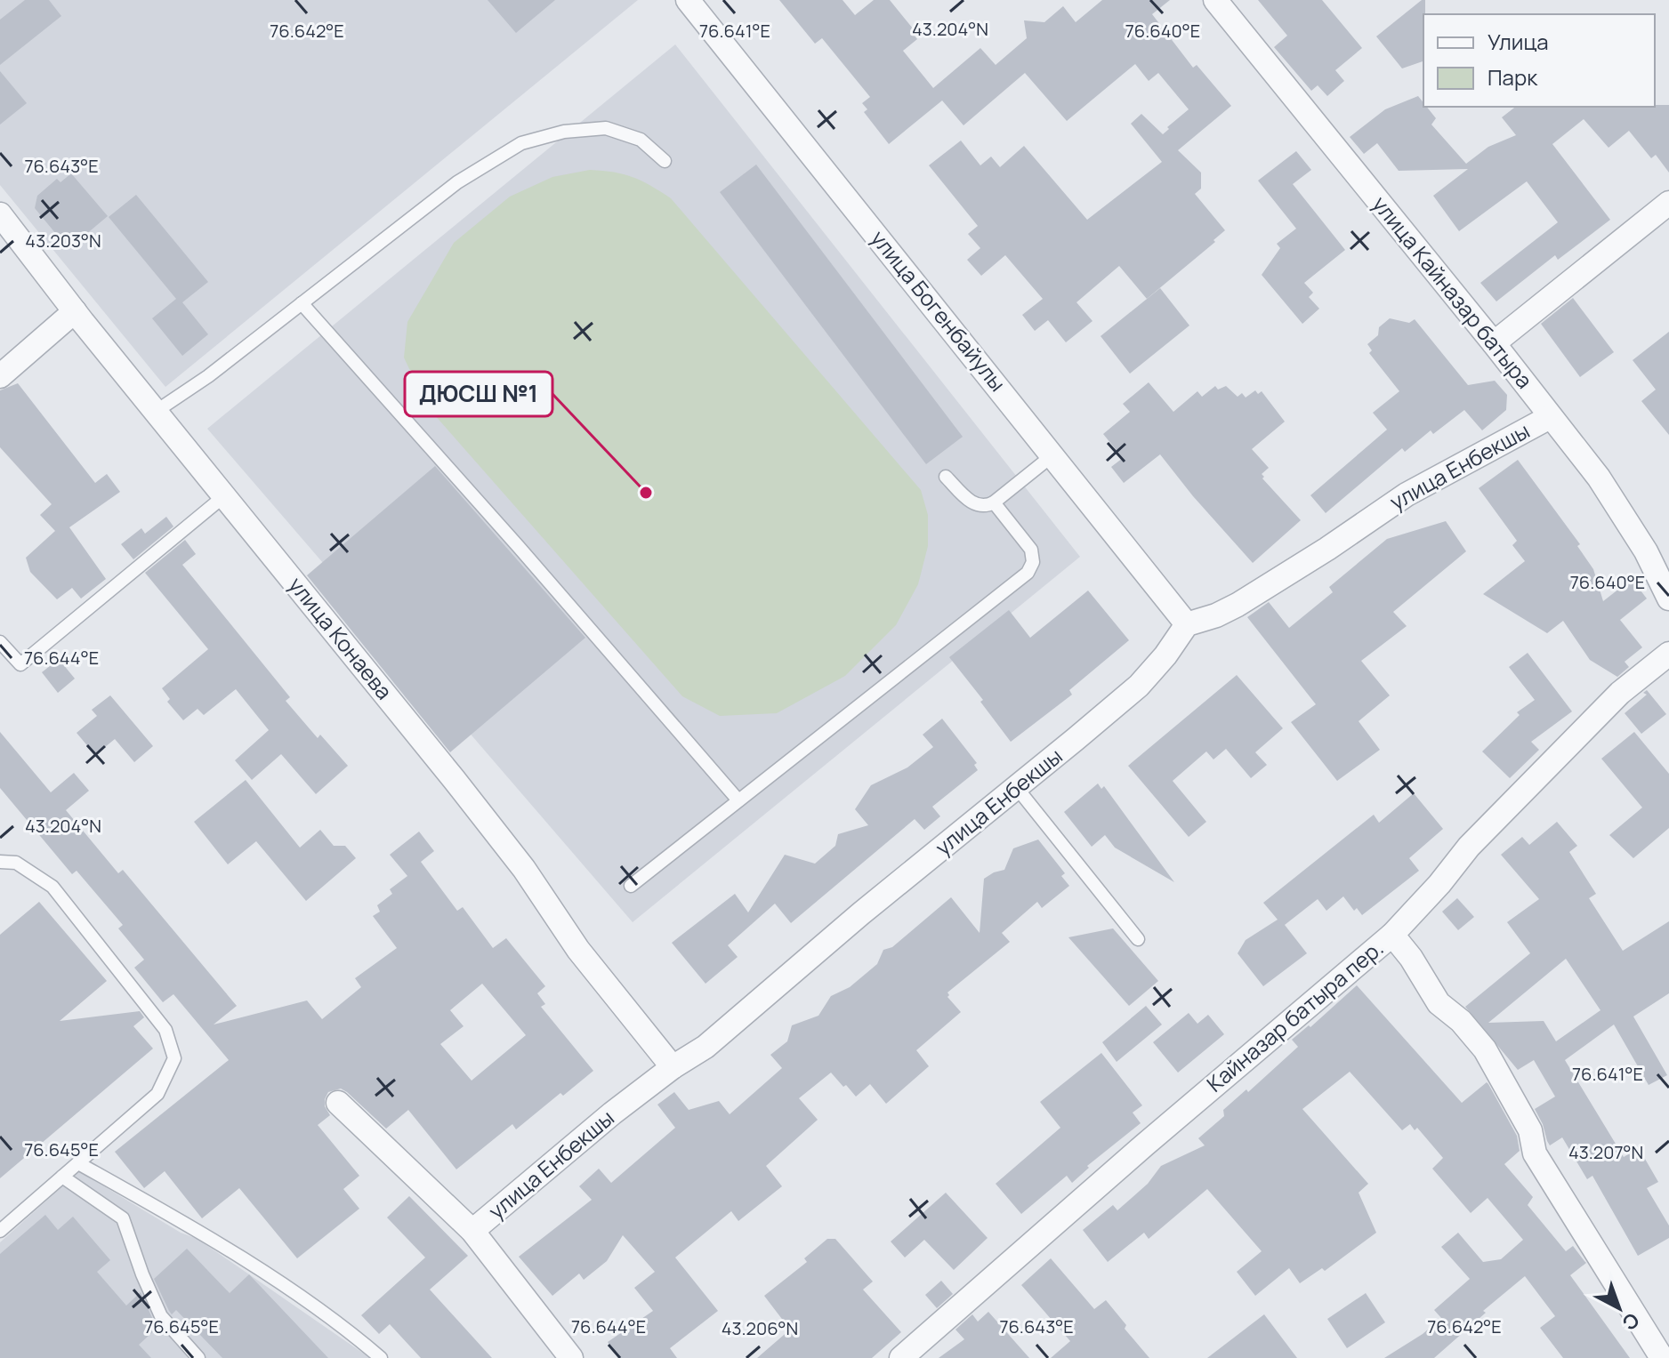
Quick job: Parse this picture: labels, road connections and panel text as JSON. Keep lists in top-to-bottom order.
{
  "streets": {
    "street": [
      "улица Кайназар батыра",
      "улица Богенбайулы",
      "улица Енбекшы",
      "улица Конаева",
      "Кайназар батыра пер."
    ]
  },
  "crossings": [
    ["улица Кайназар батыра", "улица Енбекшы"],
    ["улица Богенбайулы", "улица Енбекшы"],
    ["улица Енбекшы", "улица Конаева"]
  ],
  "places": ["ДЮСШ №1"],
  "legend": ["Улица", "Парк"],
  "north": "bottom right",
  "coordinates": [
    "43.204°N",
    "76.642°E",
    "76.641°E",
    "76.640°E",
    "76.643°E",
    "43.203°N",
    "76.644°E",
    "76.645°E",
    "43.207°N",
    "43.206°N"
  ]
}
